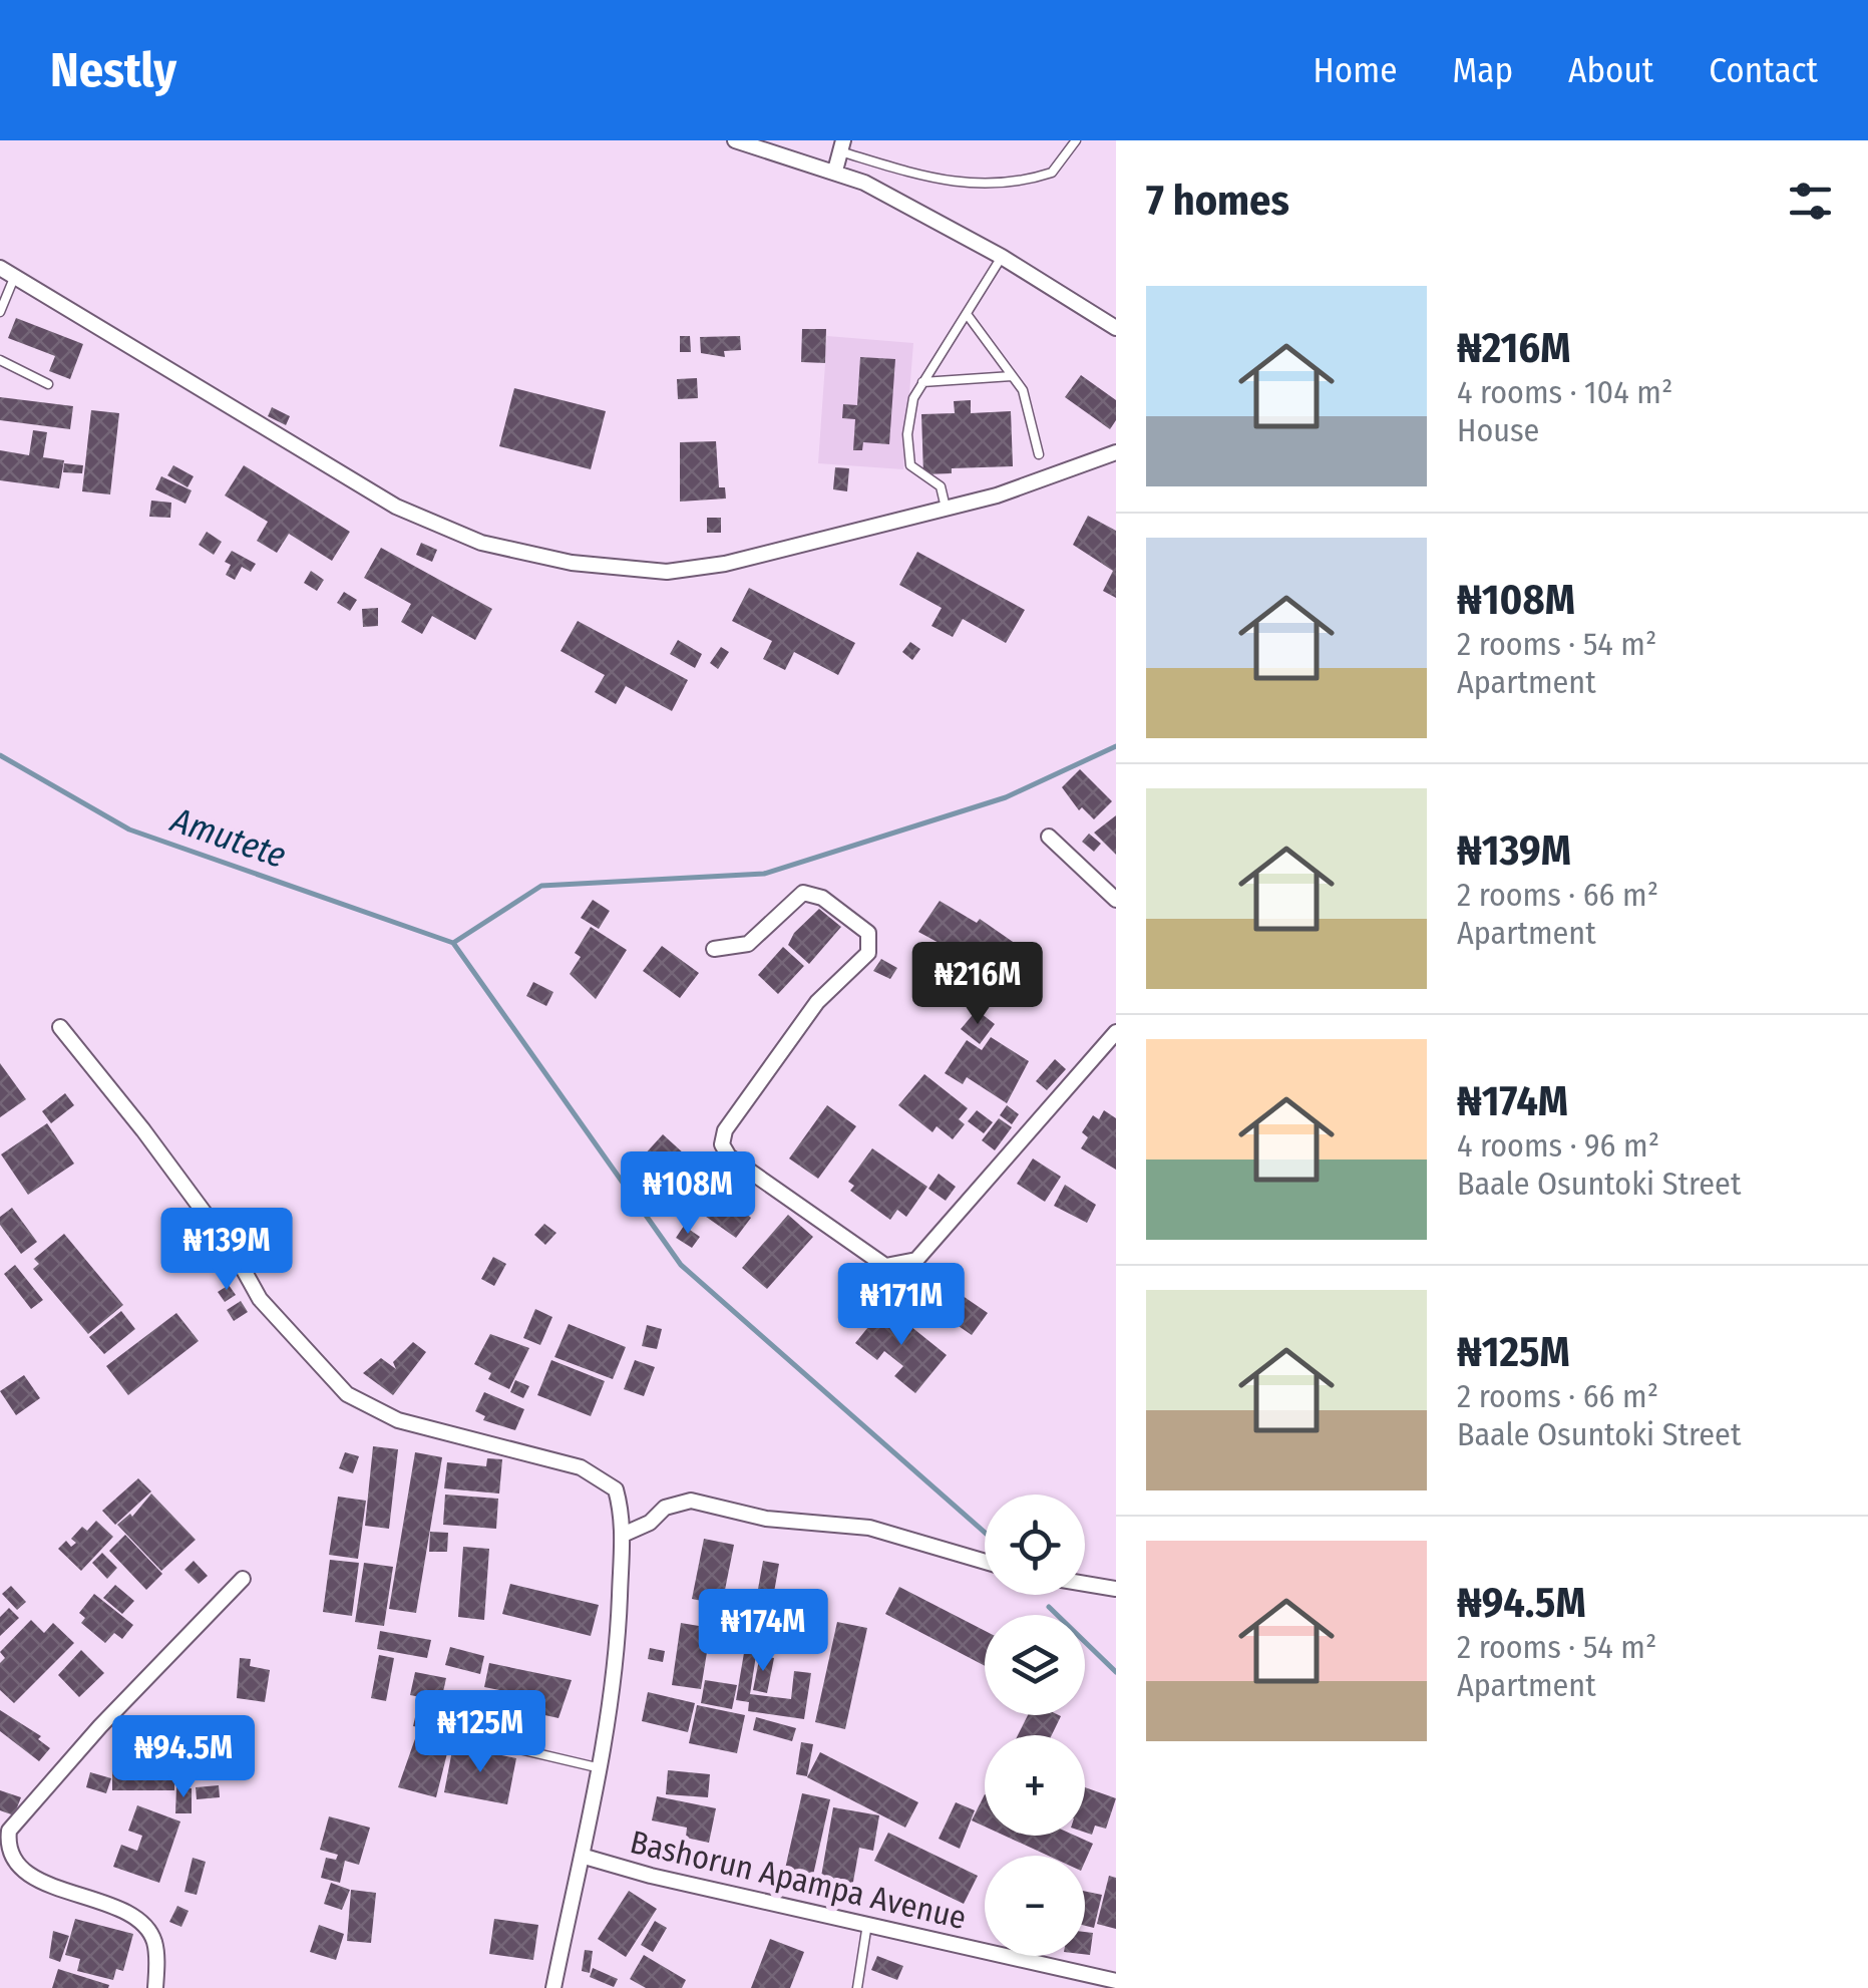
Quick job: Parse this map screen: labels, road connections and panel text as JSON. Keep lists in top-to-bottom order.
{
  "streets": {
    "street": ["Bashorun Apampa Avenue"]
  },
  "water": ["Amutete"],
  "page": {
    "header": "Nestly",
    "nav": [
      "Home",
      "Map",
      "About",
      "Contact"
    ],
    "heading": "7 homes",
    "list": [
      {
        "name": "₦216M",
        "note": "4 rooms · 104 m² · House"
      },
      {
        "name": "₦108M",
        "note": "2 rooms · 54 m² · Apartment"
      },
      {
        "name": "₦139M",
        "note": "2 rooms · 66 m² · Apartment"
      },
      {
        "name": "₦174M",
        "note": "4 rooms · 96 m² · Baale Osuntoki Street"
      },
      {
        "name": "₦125M",
        "note": "2 rooms · 66 m² · Baale Osuntoki Street"
      },
      {
        "name": "₦94.5M",
        "note": "2 rooms · 54 m² · Apartment"
      }
    ],
    "price": [
      "₦216M",
      "₦108M",
      "₦139M",
      "₦171M",
      "₦174M",
      "₦125M",
      "₦94.5M"
    ],
    "map_buttons": ["+", "−"]
  }
}
